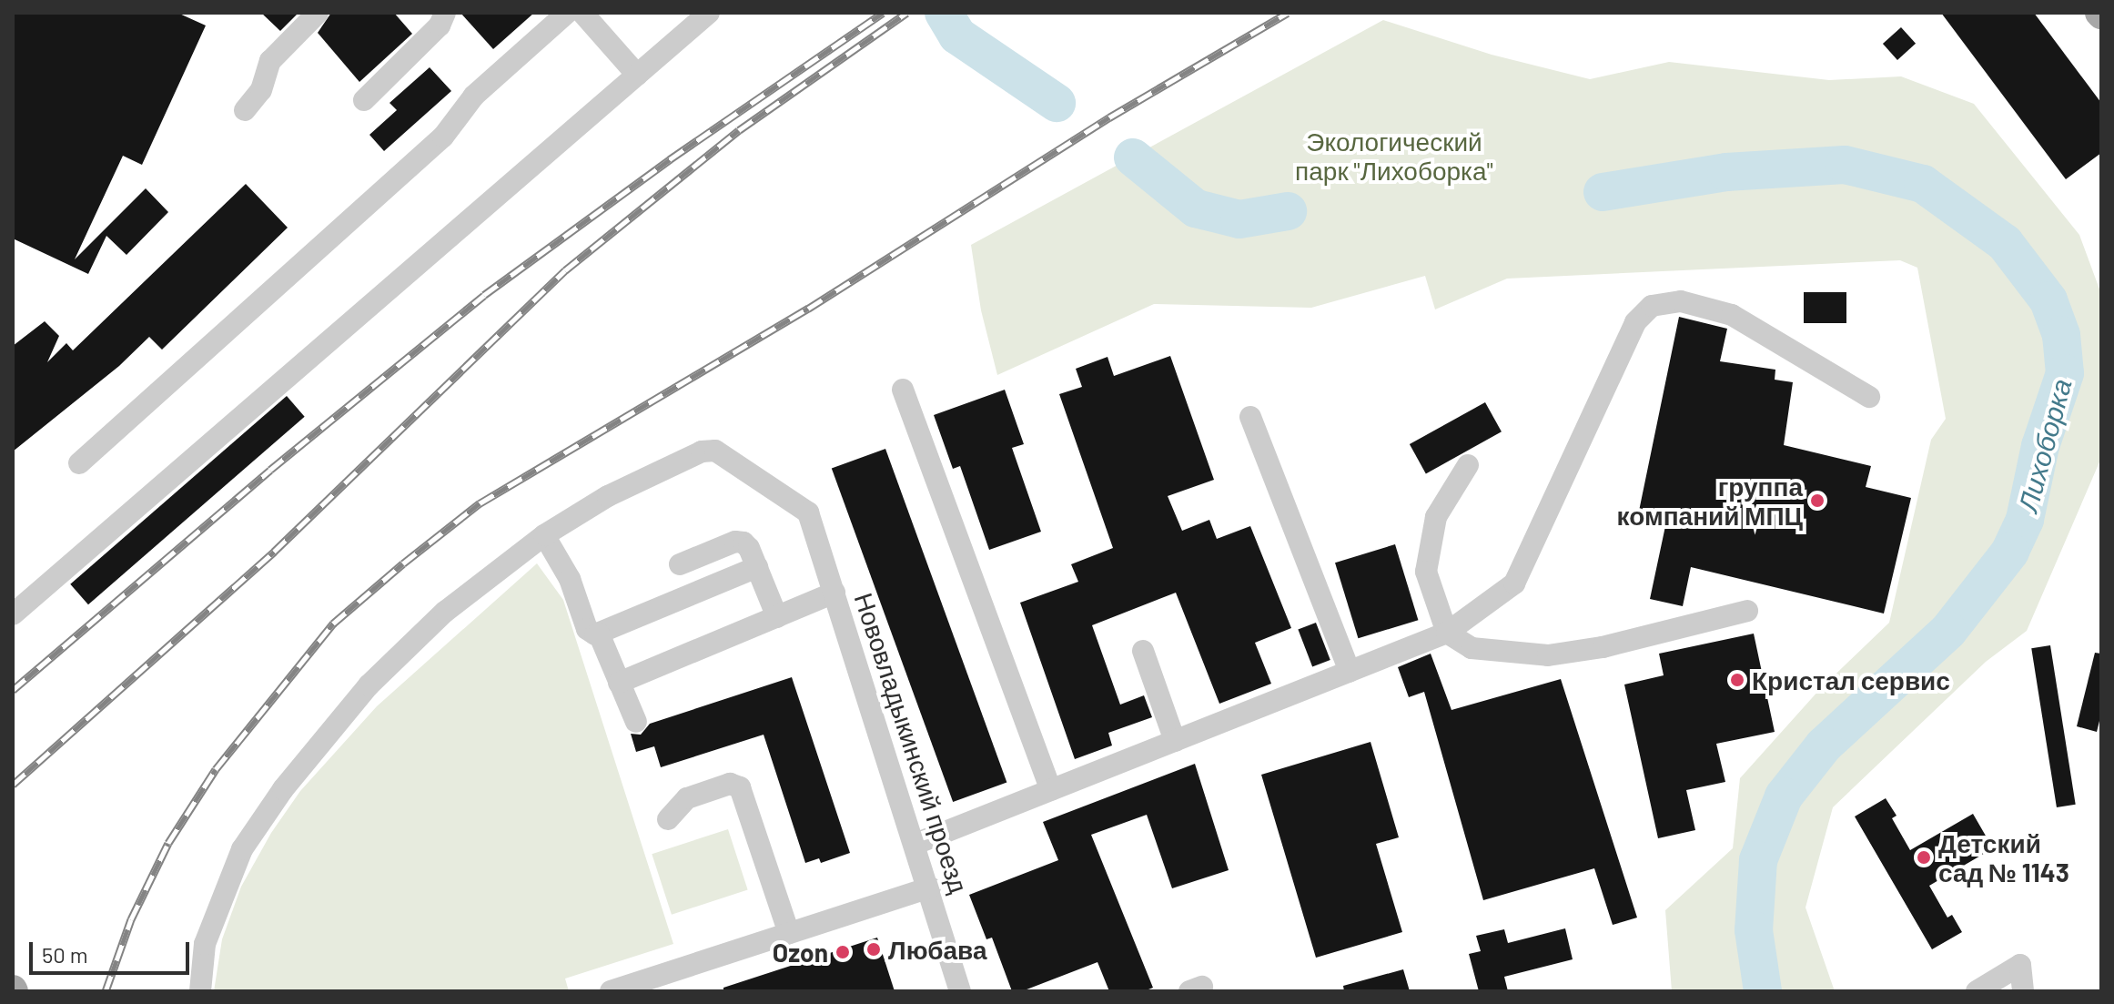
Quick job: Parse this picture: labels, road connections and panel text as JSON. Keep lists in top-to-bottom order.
{
  "streets": {
    "street": ["Нововладыкинский проезд"]
  },
  "water": ["Лихоборка"],
  "parks": ["Экологический парк \"Лихоборка\""],
  "places": [
    "группа компаний МПЦ",
    "Кристал сервис",
    "Детский сад № 1143",
    "Любава",
    "Ozon"
  ],
  "scale_bar": "50 m"
}
